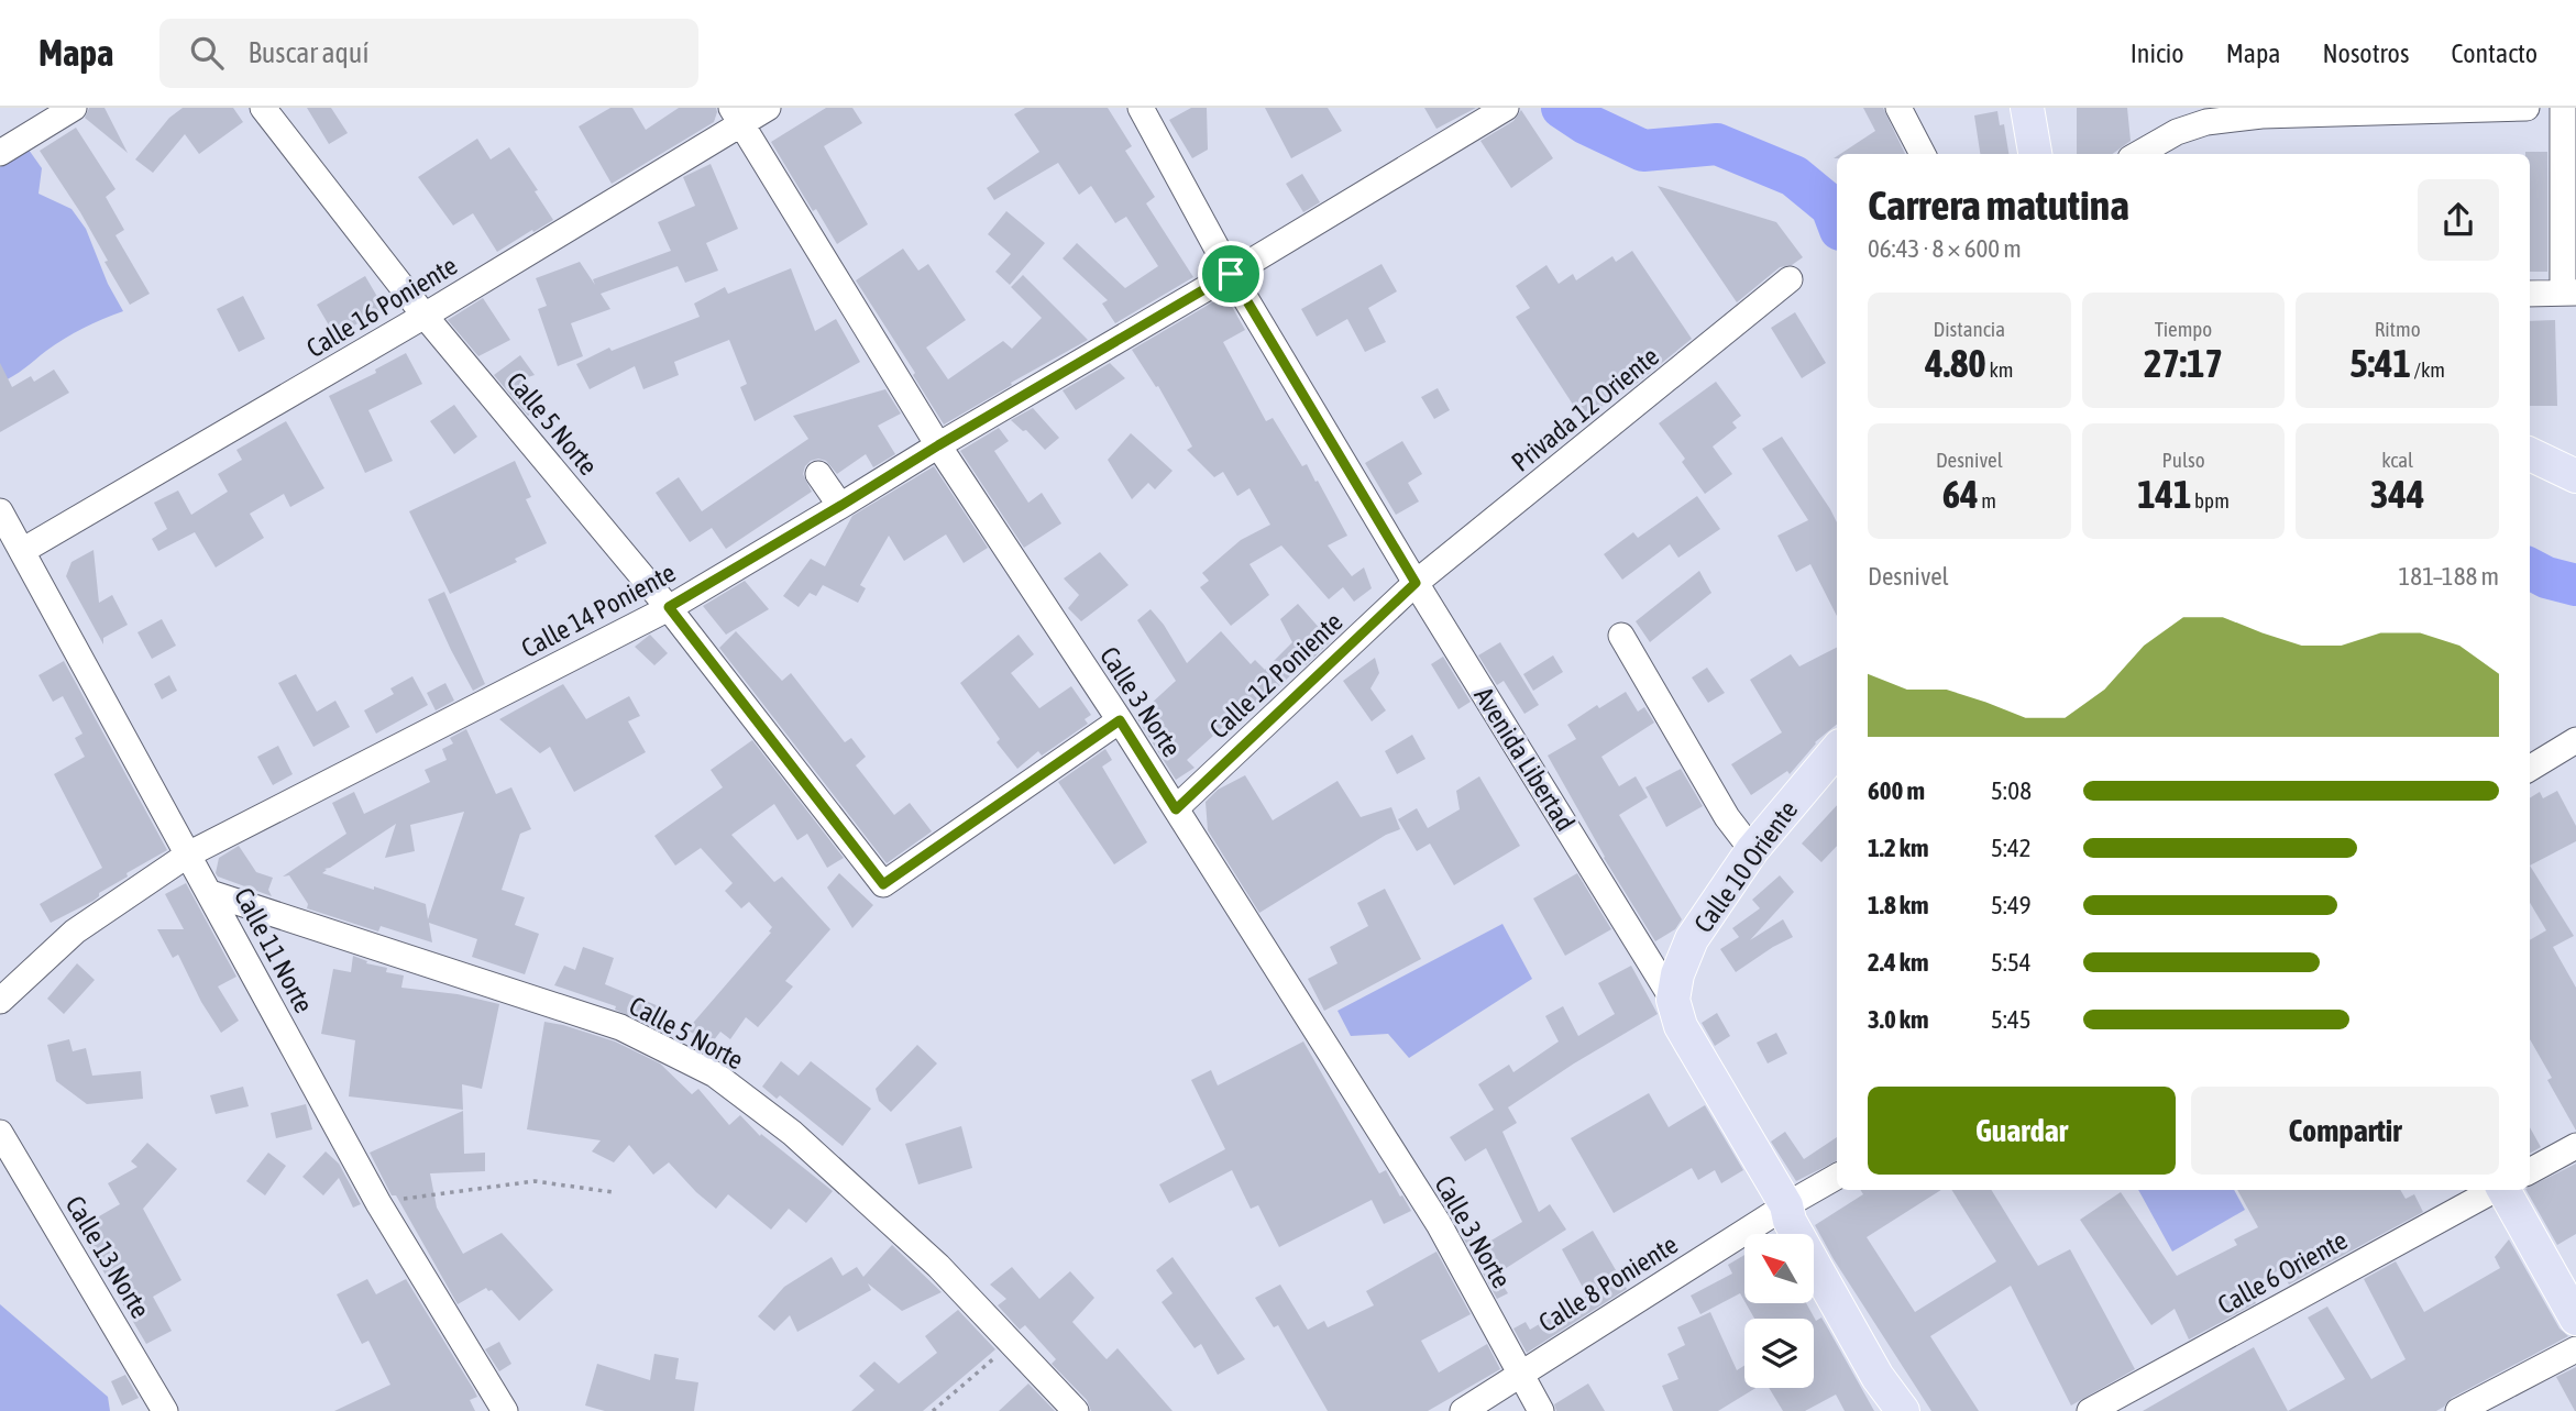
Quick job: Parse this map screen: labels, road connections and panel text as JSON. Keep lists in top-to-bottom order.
{
  "streets": {
    "main road": ["Avenida Libertad", "Calle 10 Oriente"],
    "street": [
      "Calle 16 Poniente",
      "Privada 12 Oriente",
      "Calle 5 Norte",
      "Calle 14 Poniente",
      "Calle 12 Poniente",
      "Calle 3 Norte",
      "Calle 11 Norte",
      "Calle 13 Norte",
      "Calle 6 Oriente",
      "Calle 8 Poniente"
    ]
  },
  "crossings": [
    ["Calle 16 Poniente", "Calle 5 Norte"],
    ["Calle 16 Poniente", "Calle 3 Norte"],
    ["Calle 16 Poniente", "Calle 11 Norte"],
    ["Privada 12 Oriente", "Calle 12 Poniente"],
    ["Privada 12 Oriente", "Avenida Libertad"],
    ["Calle 5 Norte", "Calle 14 Poniente"],
    ["Calle 5 Norte", "Calle 3 Norte"],
    ["Calle 5 Norte", "Calle 11 Norte"],
    ["Calle 14 Poniente", "Calle 3 Norte"],
    ["Calle 14 Poniente", "Avenida Libertad"],
    ["Calle 14 Poniente", "Calle 11 Norte"],
    ["Calle 12 Poniente", "Calle 3 Norte"],
    ["Calle 12 Poniente", "Avenida Libertad"],
    ["Calle 3 Norte", "Calle 8 Poniente"],
    ["Avenida Libertad", "Calle 10 Oriente"],
    ["Avenida Libertad", "Calle 8 Poniente"]
  ],
  "north": "top left",
  "page": {
    "header": "Mapa",
    "search": "Buscar aquí",
    "nav": [
      "Inicio",
      "Mapa",
      "Nosotros",
      "Contacto"
    ],
    "heading": ["Carrera matutina", "06:43 · 8 × 600 m"],
    "stats": [
      ["Distancia", "4.80 km"],
      ["Tiempo", "27:17"],
      ["Ritmo", "5:41 /km"],
      ["Desnivel", "64 m"],
      ["Pulso", "141 bpm"],
      ["kcal", "344"]
    ],
    "chart": ["Desnivel", "181–188 m"],
    "list": [
      {
        "name": "600 m",
        "note": "5:08"
      },
      {
        "name": "1.2 km",
        "note": "5:42"
      },
      {
        "name": "1.8 km",
        "note": "5:49"
      },
      {
        "name": "2.4 km",
        "note": "5:54"
      },
      {
        "name": "3.0 km",
        "note": "5:45"
      }
    ],
    "buttons": ["Guardar", "Compartir"]
  }
}
